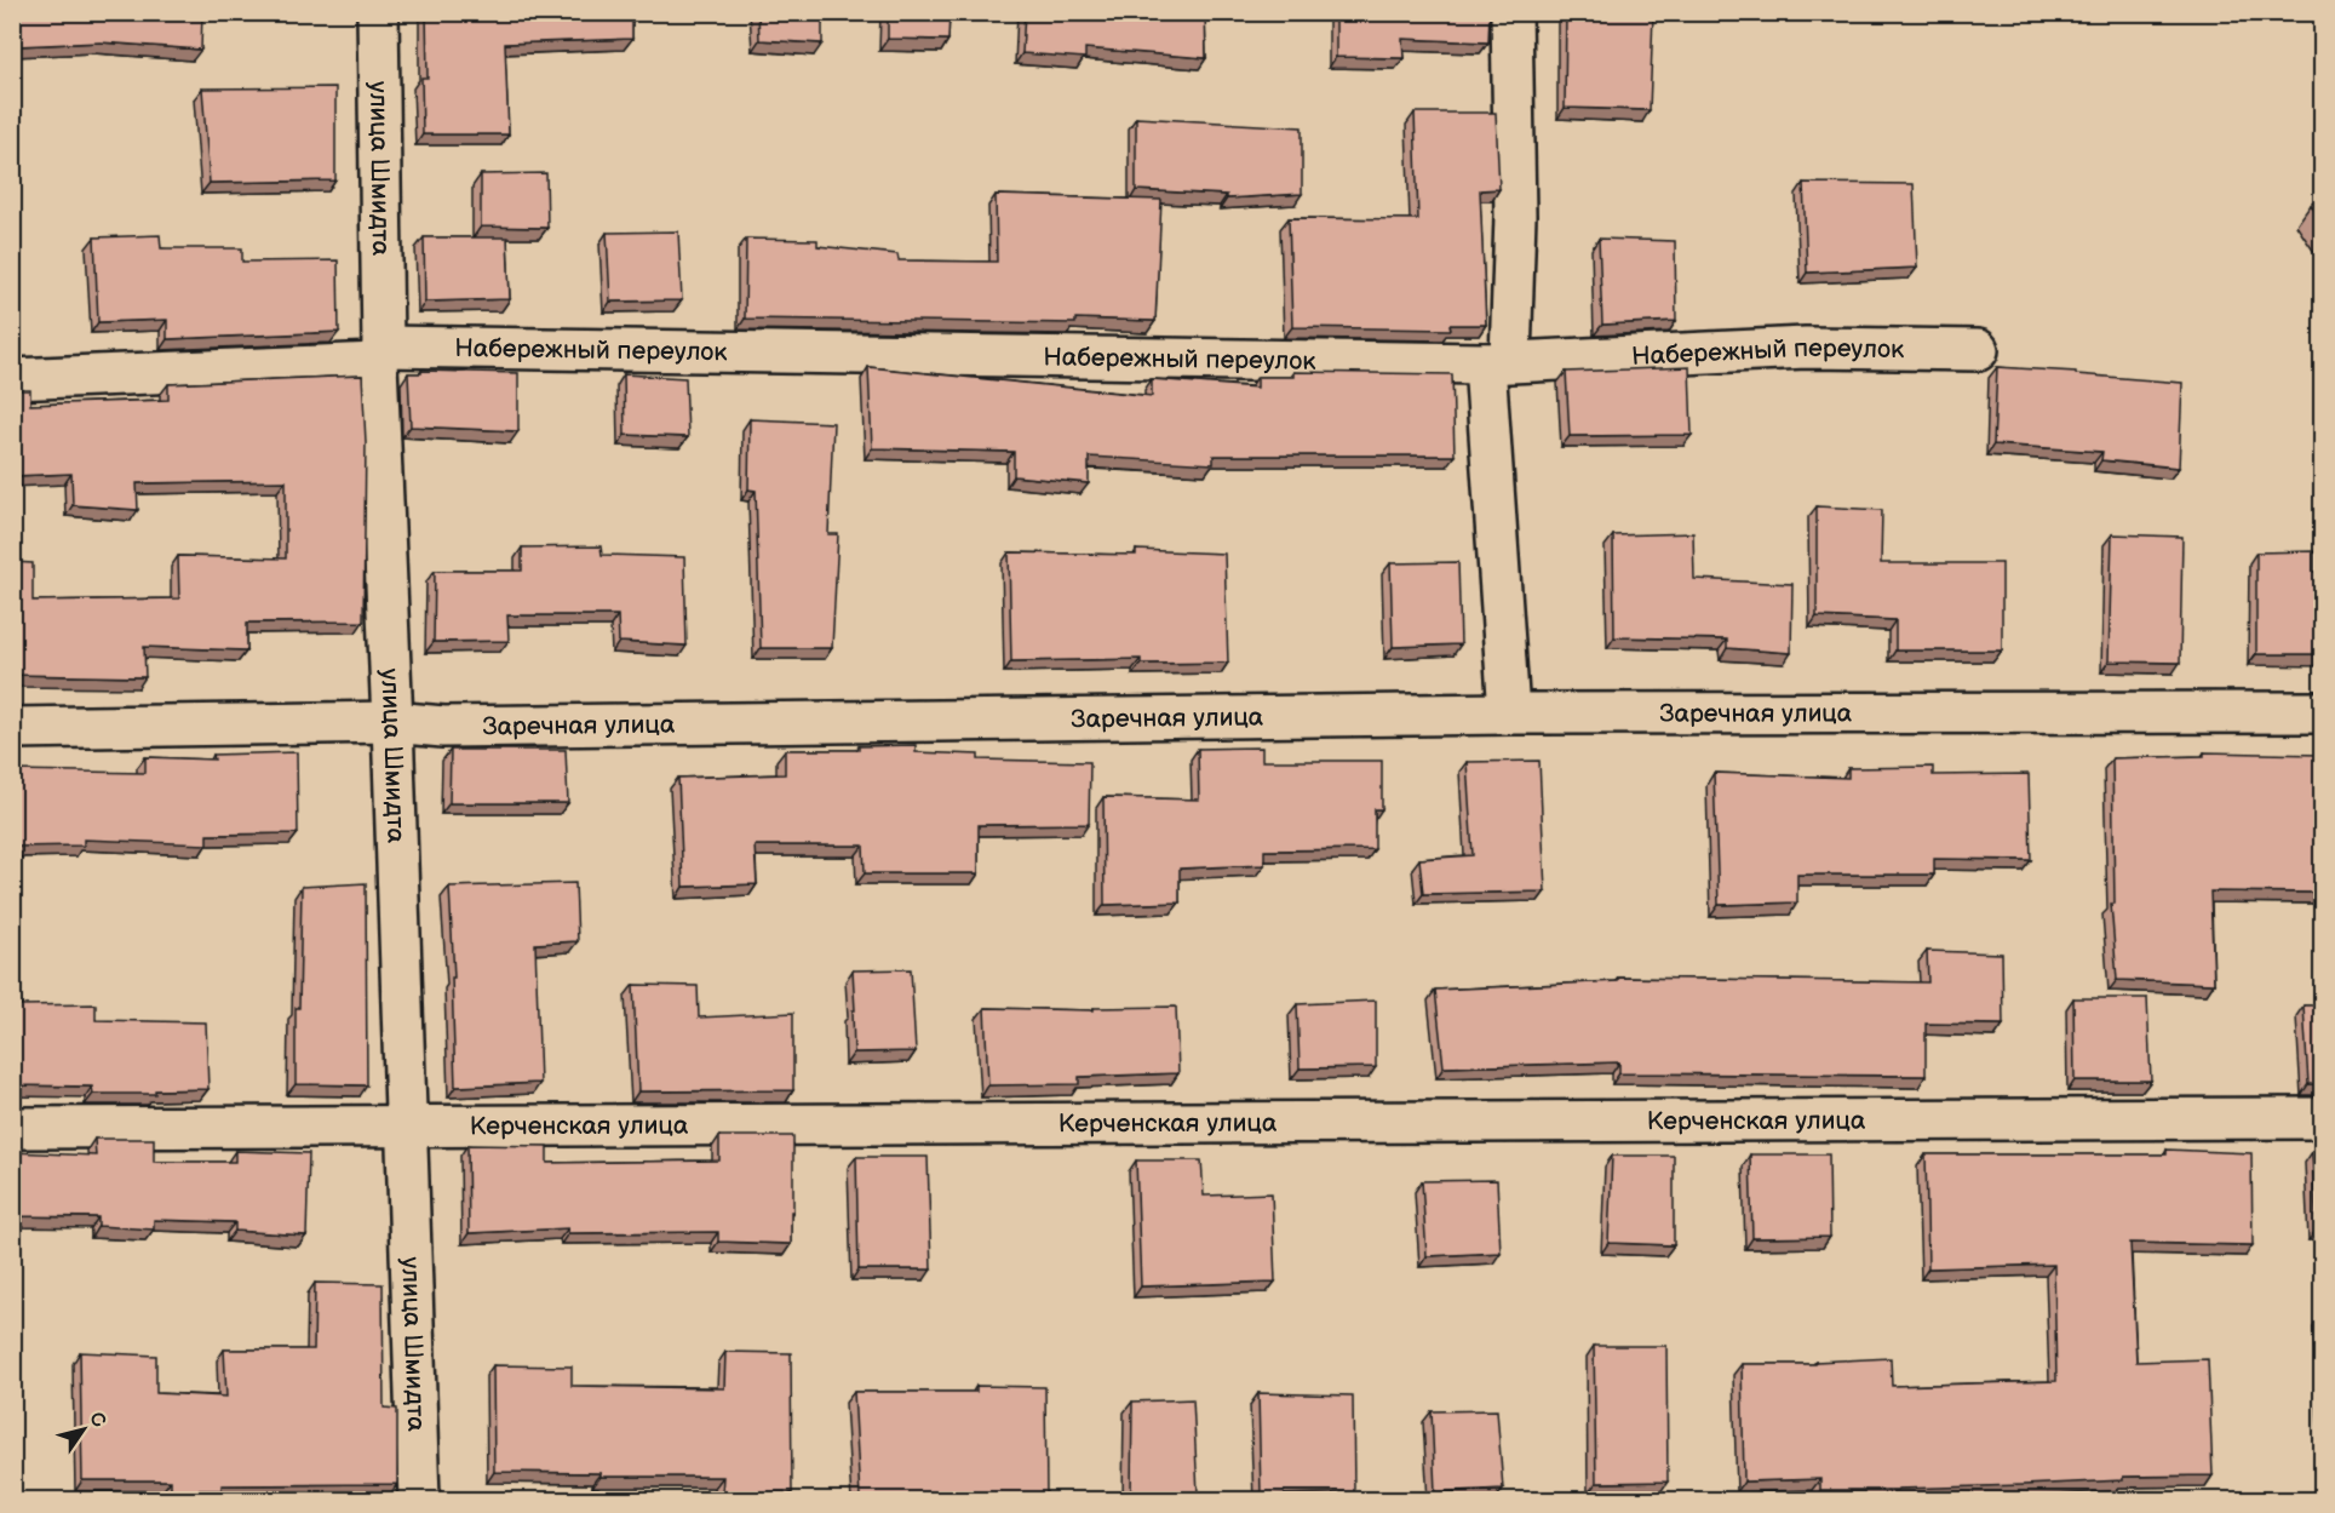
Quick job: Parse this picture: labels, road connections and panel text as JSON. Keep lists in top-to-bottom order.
{
  "streets": {
    "street": [
      "улица Шмидта",
      "Набережный переулок",
      "Заречная улица",
      "Керченская улица"
    ]
  },
  "crossings": [
    ["улица Шмидта", "Набережный переулок"],
    ["улица Шмидта", "Заречная улица"],
    ["улица Шмидта", "Керченская улица"]
  ],
  "north": "top right"
}
